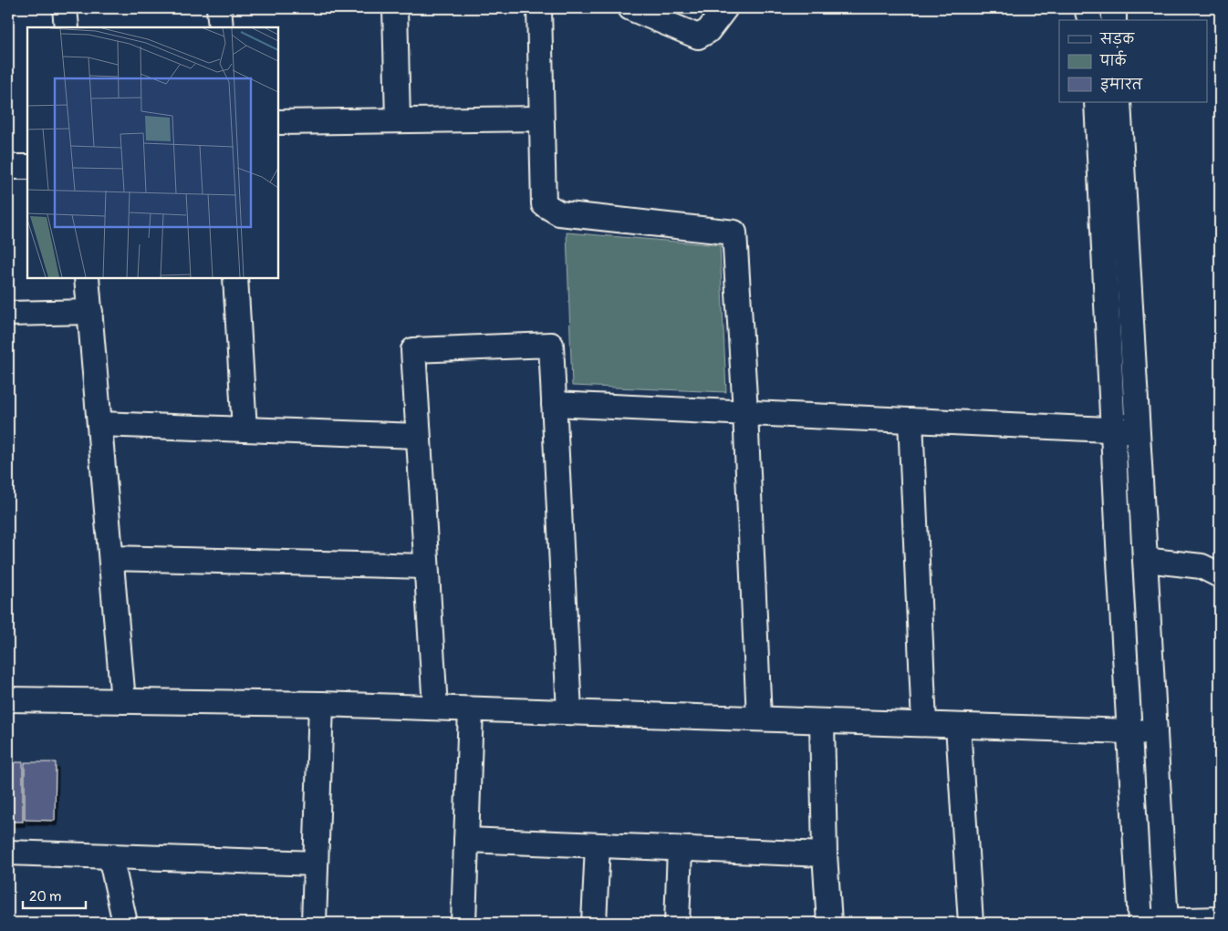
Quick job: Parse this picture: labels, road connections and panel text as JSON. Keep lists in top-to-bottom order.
{
  "legend": ["सड़क", "पार्क", "इमारत"],
  "scale_bar": "20 m"
}
